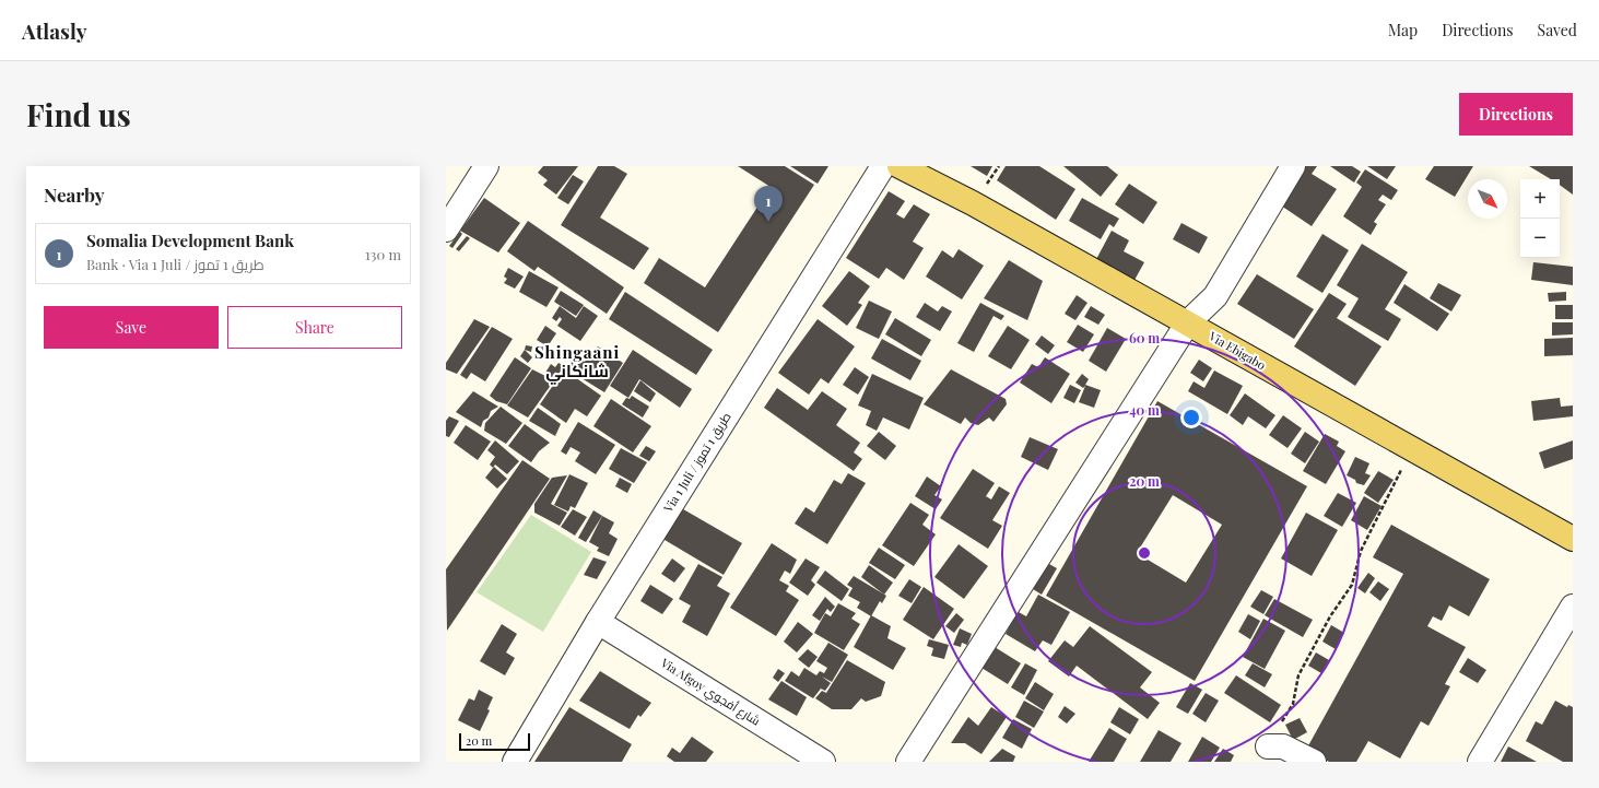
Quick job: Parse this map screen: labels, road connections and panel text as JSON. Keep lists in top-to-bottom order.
{
  "streets": {
    "main road": ["Via Ebigabo"],
    "street": ["Via 1 Juli / طريق 1 تموز", "Via Afgoy شارع أفجوي"]
  },
  "crossings": [
    ["Via 1 Juli / طريق 1 تموز", "Via Afgoy شارع أفجوي"]
  ],
  "districts": ["Shingaani شانكاني"],
  "scale_bar": "20 m",
  "north": "bottom right",
  "page": {
    "header": "Atlasly",
    "nav": ["Map", "Directions", "Saved"],
    "buttons": [
      "Directions",
      ["Save", "Share"]
    ],
    "title": "Find us",
    "heading": "Nearby",
    "map_buttons": ["+", "−"],
    "pins": "1",
    "list": [
      {
        "mark": "1",
        "name": "Somalia Development Bank",
        "note": "Bank · Via 1 Juli / طريق 1 تموز",
        "value": "130 m"
      }
    ],
    "scale": "20 m"
  },
  "rings": ["60 m", "40 m", "20 m"]
}
